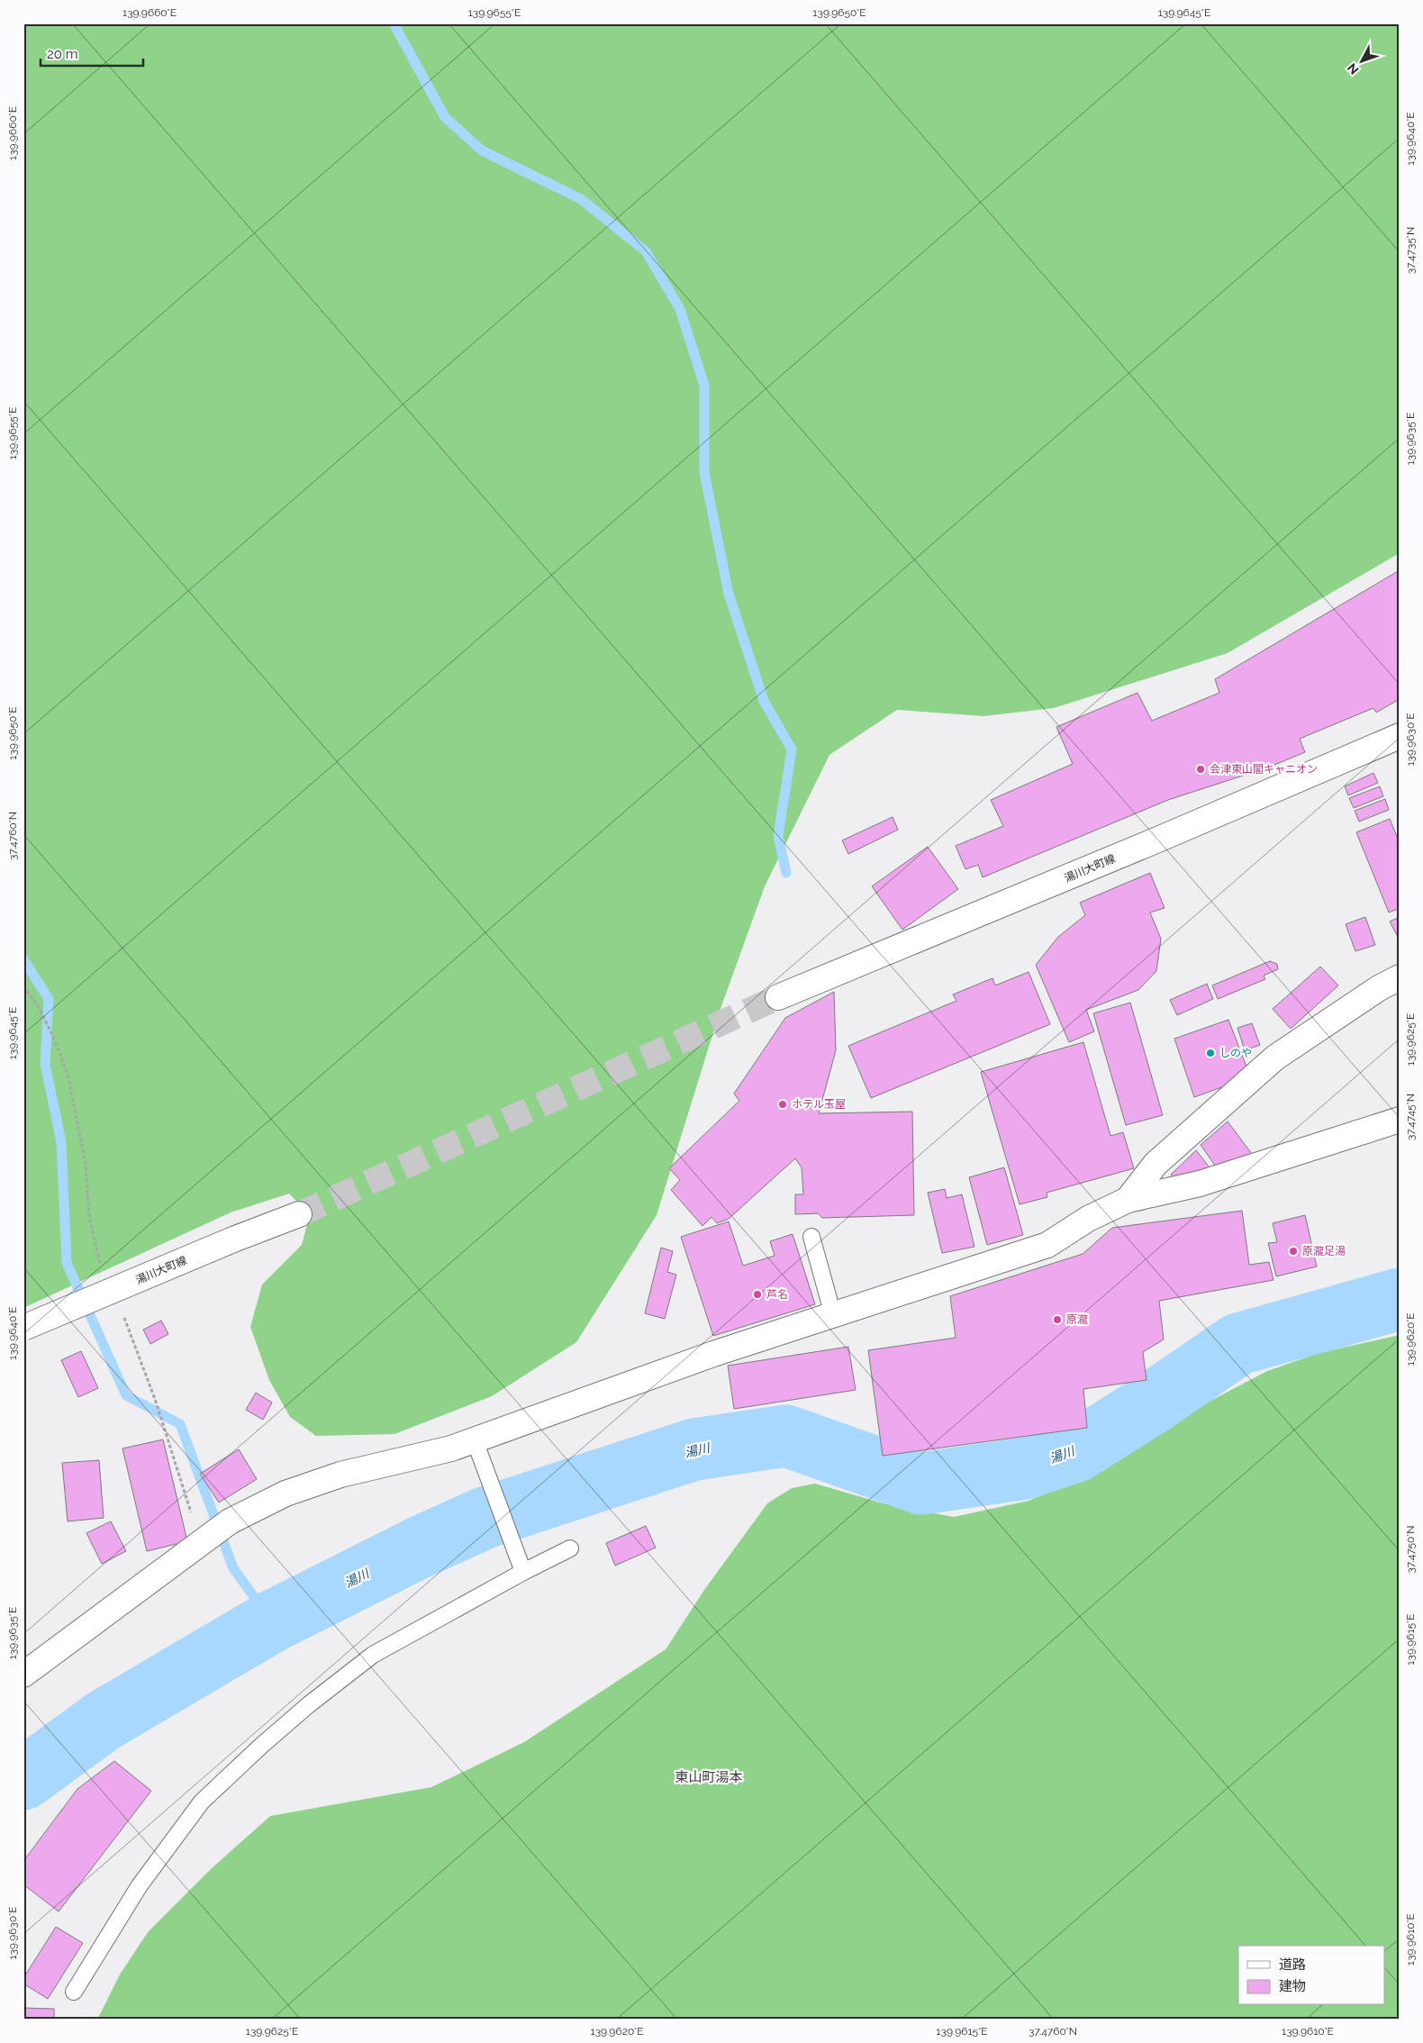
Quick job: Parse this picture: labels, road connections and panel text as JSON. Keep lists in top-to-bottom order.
{
  "streets": {
    "street": ["湯川大町線"]
  },
  "districts": ["東山町湯本"],
  "water": ["湯川"],
  "places": [
    "会津東山閣キャニオン",
    "しのや",
    "ホテル玉屋",
    "原瀧足湯",
    "芦名",
    "原瀧"
  ],
  "legend": ["道路", "建物"],
  "scale_bar": "20 m",
  "north": "bottom left",
  "coordinates": [
    "139.9660°E",
    "139.9655°E",
    "139.9650°E",
    "139.9645°E",
    "139.9640°E",
    "37.4735°N",
    "139.9635°E",
    "139.9630°E",
    "37.4760°N",
    "139.9625°E",
    "37.4745°N",
    "139.9620°E",
    "37.4750°N",
    "139.9615°E",
    "139.9610°E"
  ]
}
